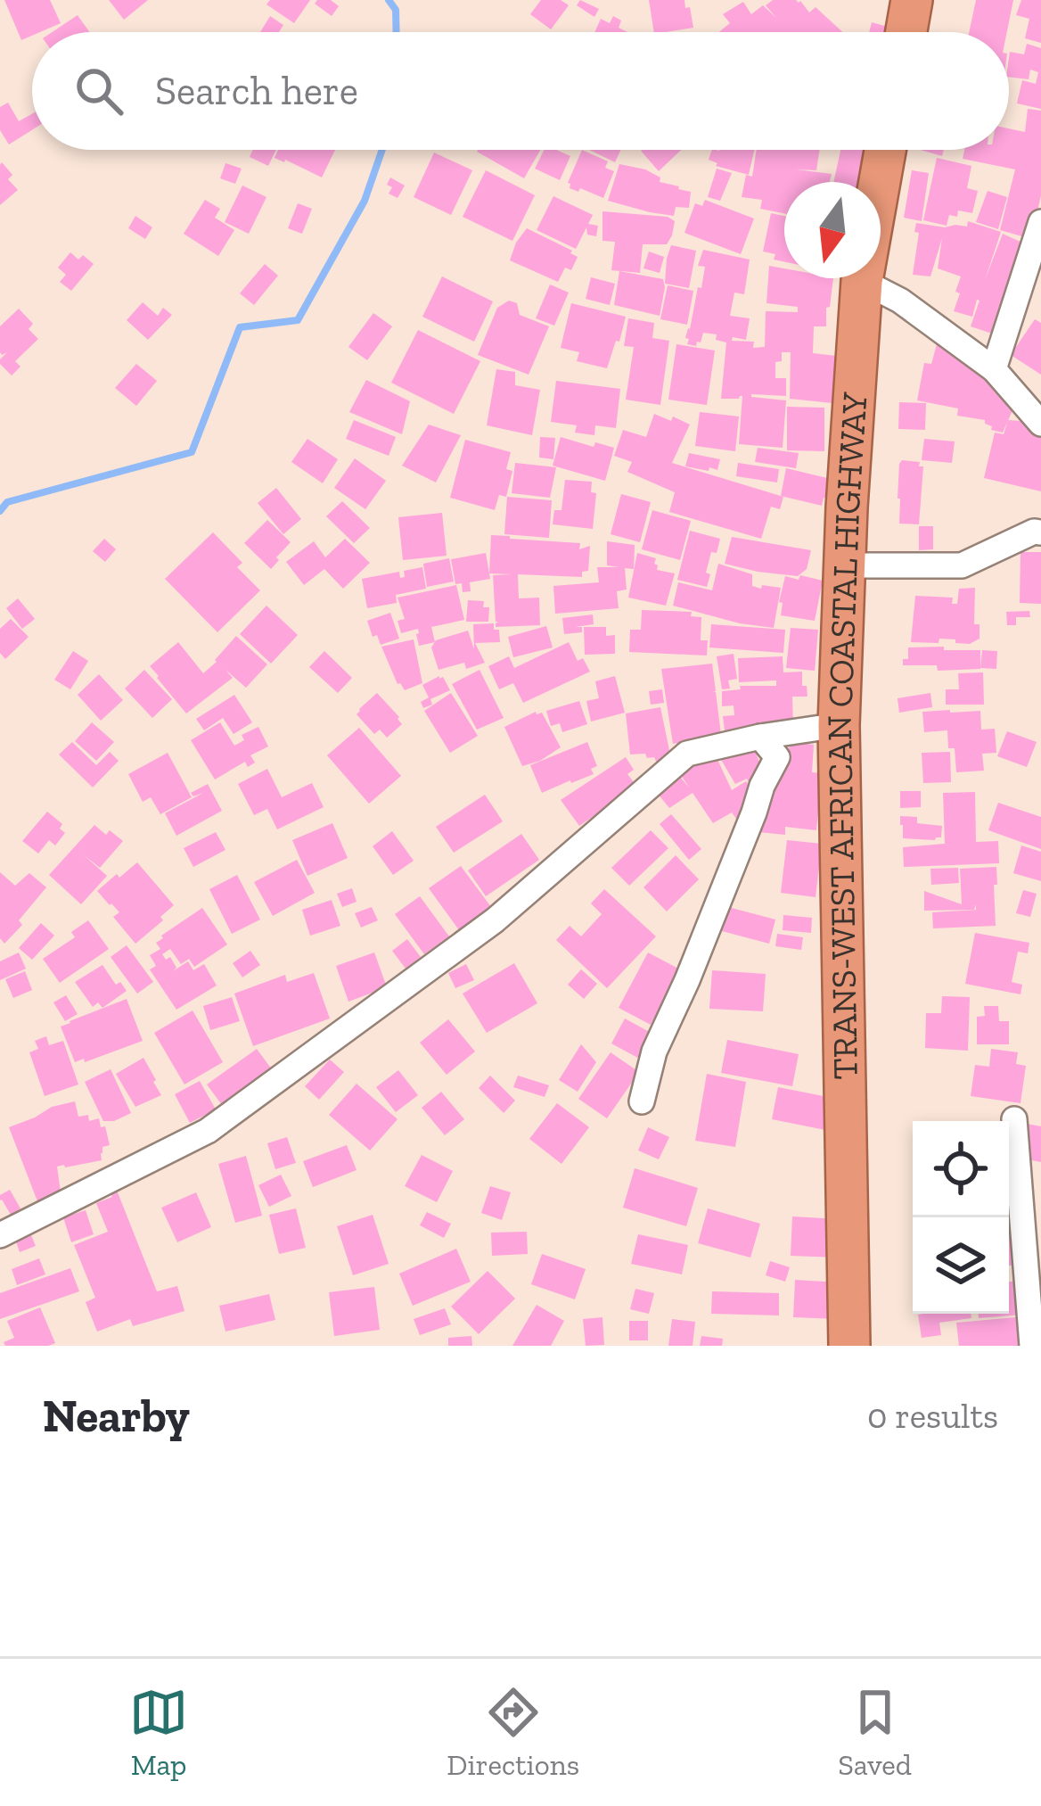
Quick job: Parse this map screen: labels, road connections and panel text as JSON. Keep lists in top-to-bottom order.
{
  "streets": {
    "highway": ["TRANS-WEST AFRICAN COASTAL HIGHWAY"]
  },
  "north": "bottom",
  "page": {
    "search": "Search here",
    "heading": ["Nearby", "0 results"],
    "nav": ["Map", "Directions", "Saved"]
  }
}
